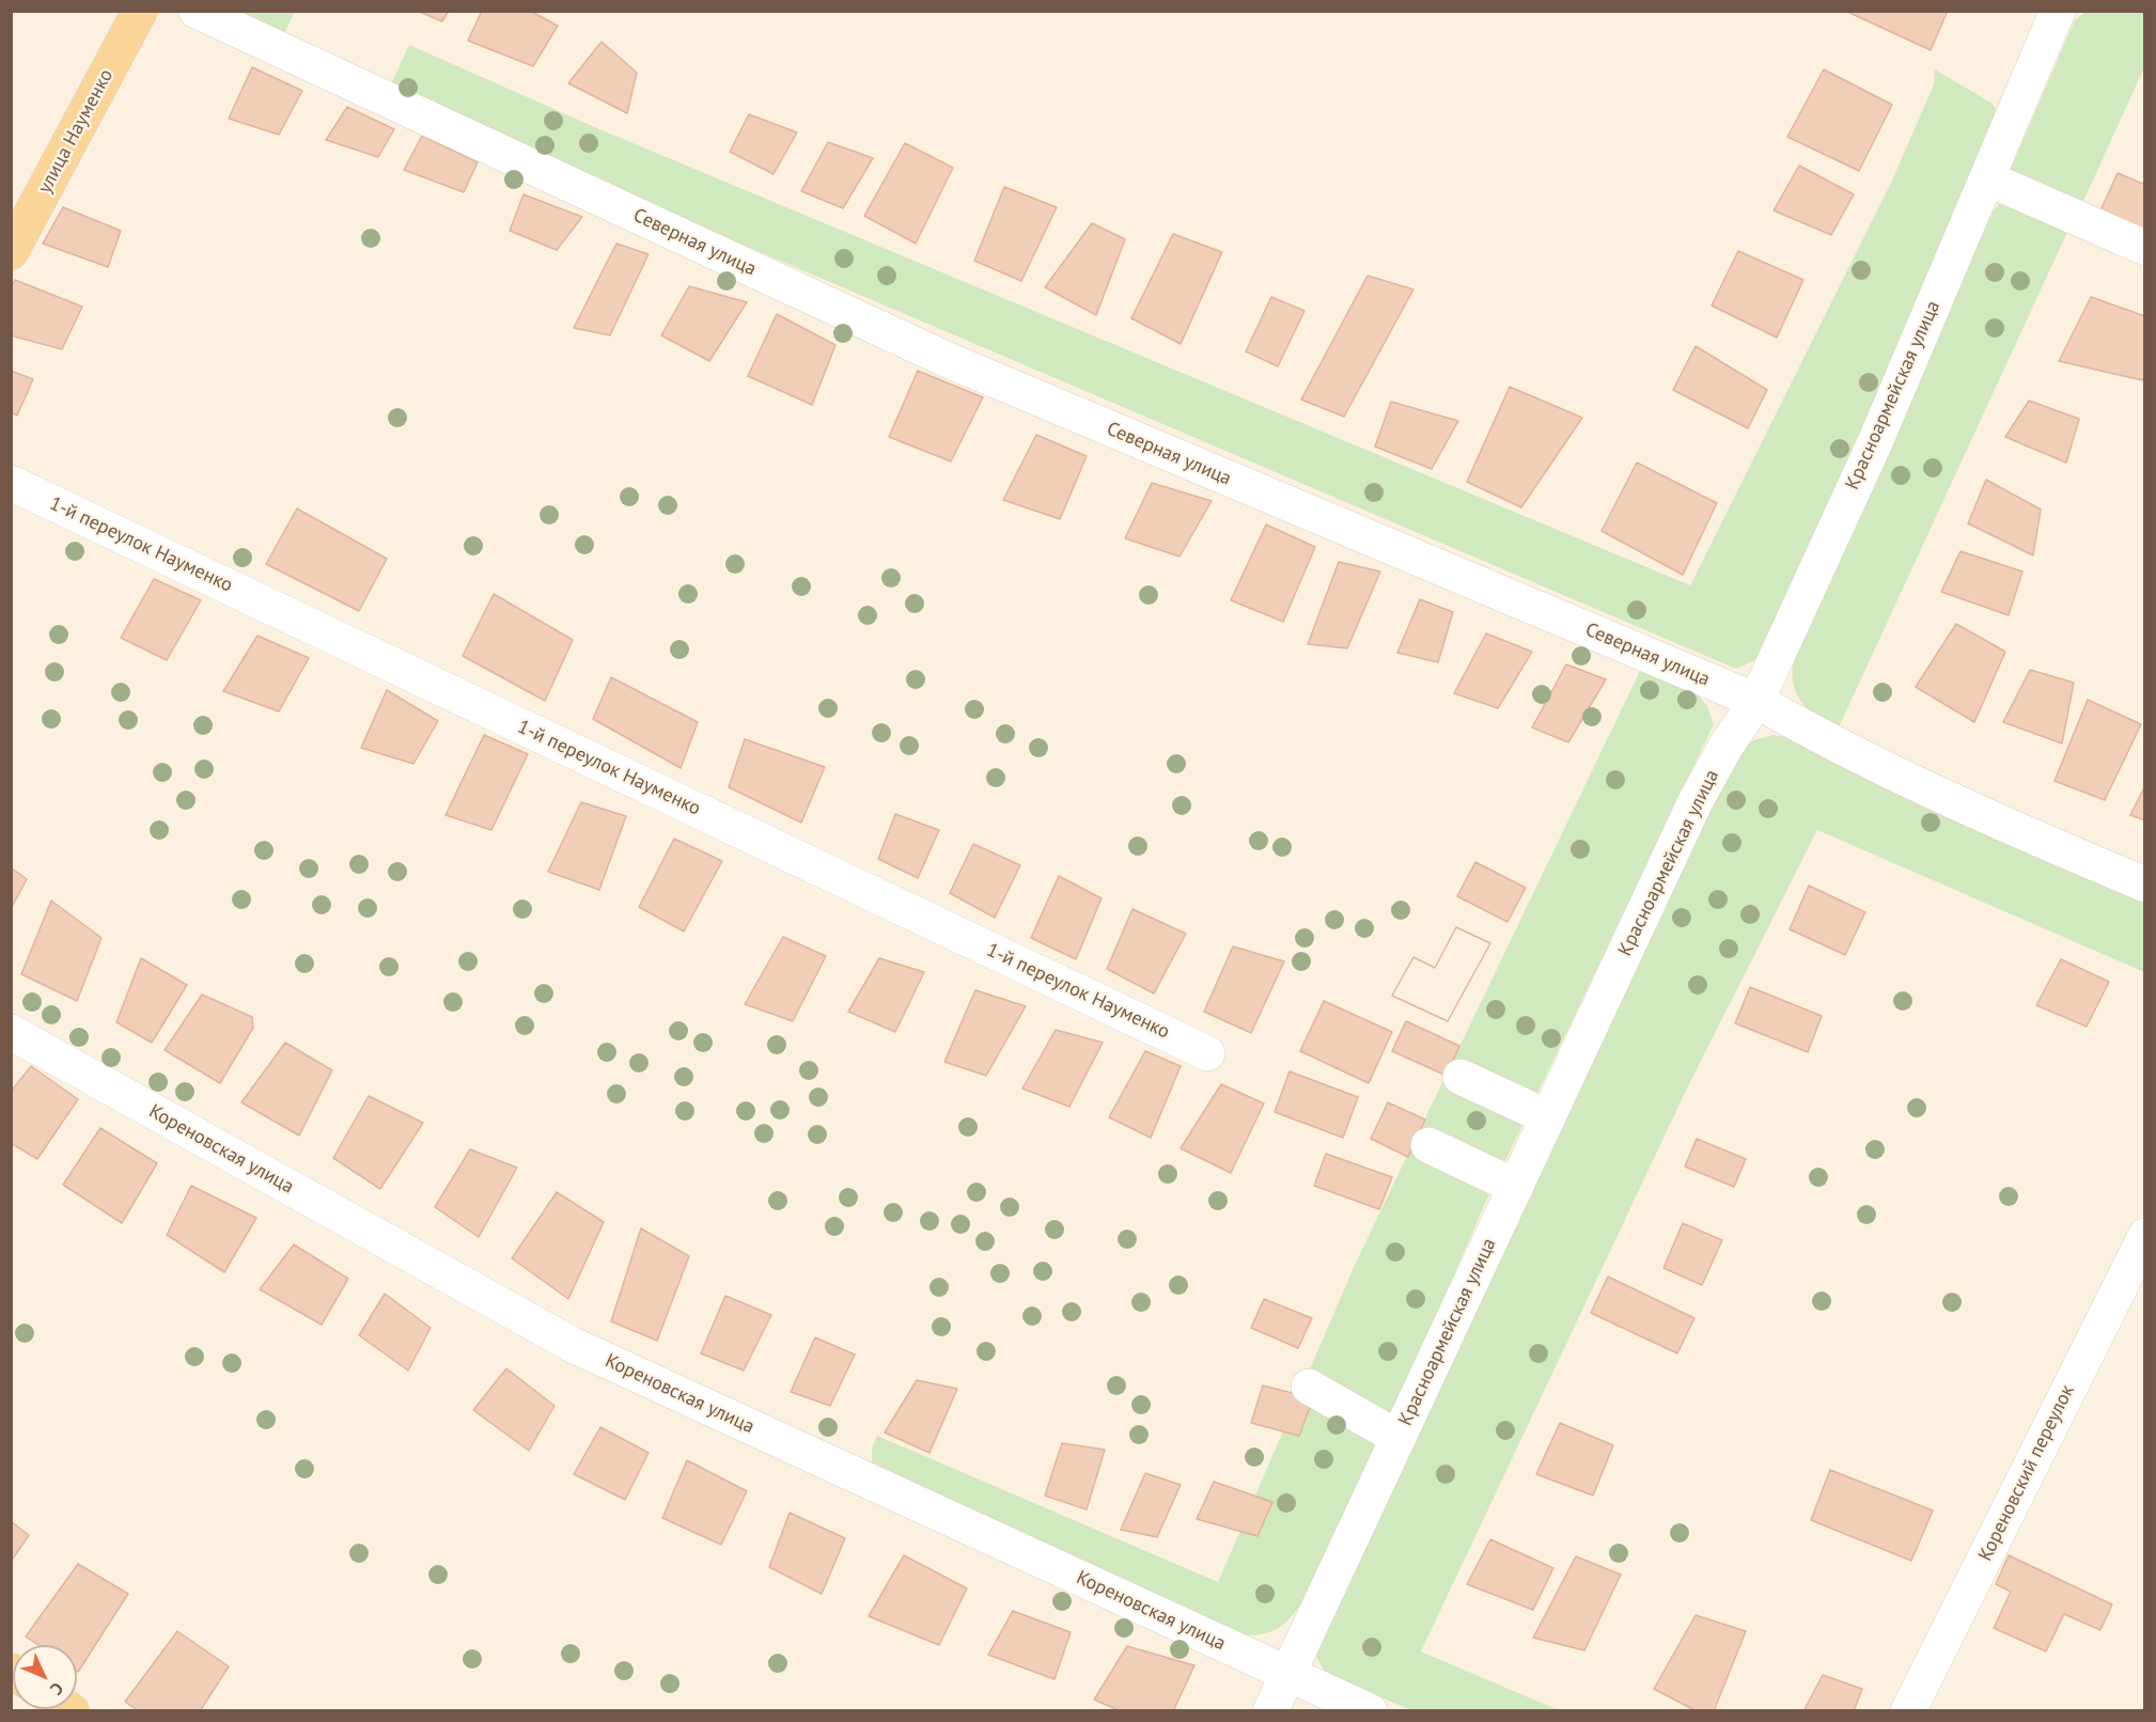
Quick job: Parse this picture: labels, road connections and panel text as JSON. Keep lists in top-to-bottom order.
{
  "streets": {
    "main road": ["улица Науменко"],
    "street": [
      "Северная улица",
      "Красноармейская улица",
      "1-й переулок Науменко",
      "Кореновская улица",
      "Кореновский переулок"
    ]
  },
  "crossings": [
    ["Северная улица", "Красноармейская улица"],
    ["Красноармейская улица", "Кореновская улица"]
  ],
  "north": "bottom right"
}
